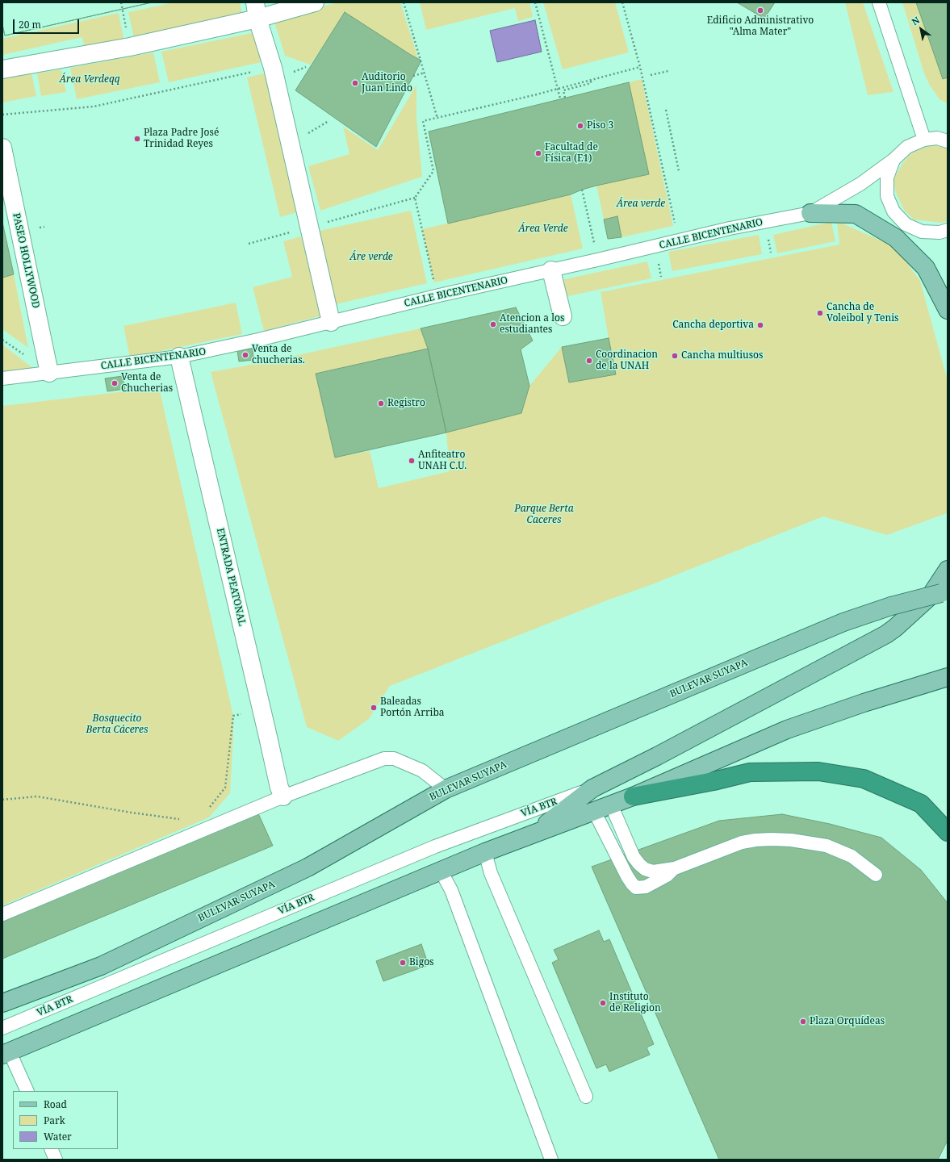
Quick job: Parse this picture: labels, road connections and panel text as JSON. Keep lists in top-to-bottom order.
{
  "streets": {
    "main road": ["BULEVAR SUYAPA"],
    "street": ["PASEO HOLLYWOOD", "ENTRADA PEATONAL"],
    "lane": ["CALLE BICENTENARIO", "VÍA BTR"]
  },
  "crossings": [
    ["CALLE BICENTENARIO", "PASEO HOLLYWOOD"],
    ["CALLE BICENTENARIO", "ENTRADA PEATONAL"]
  ],
  "parks": [
    "Área Verdeqq",
    "Área verde",
    "Área Verde",
    "Áre verde",
    "Parque Berta Caceres",
    "Bosquecito Berta Cáceres"
  ],
  "places": [
    "Edificio Administrativo \"Alma Mater\"",
    "Auditorio Juan Lindo",
    "Piso 3",
    "Plaza Padre José Trinidad Reyes",
    "Facultad de Física (E1)",
    "Cancha de Voleibol y Tenis",
    "Atencion a los estudiantes",
    "Cancha deportiva",
    "Venta de chucherias.",
    "Cancha multiusos",
    "Coordinacion de la UNAH",
    "Venta de Chucherias",
    "Registro",
    "Anfiteatro UNAH C.U.",
    "Baleadas Portón Arriba",
    "Bigos",
    "Instituto de Religion",
    "Plaza Orquídeas"
  ],
  "legend": ["Road", "Park", "Water"],
  "scale_bar": "20 m",
  "north": "top left"
}
